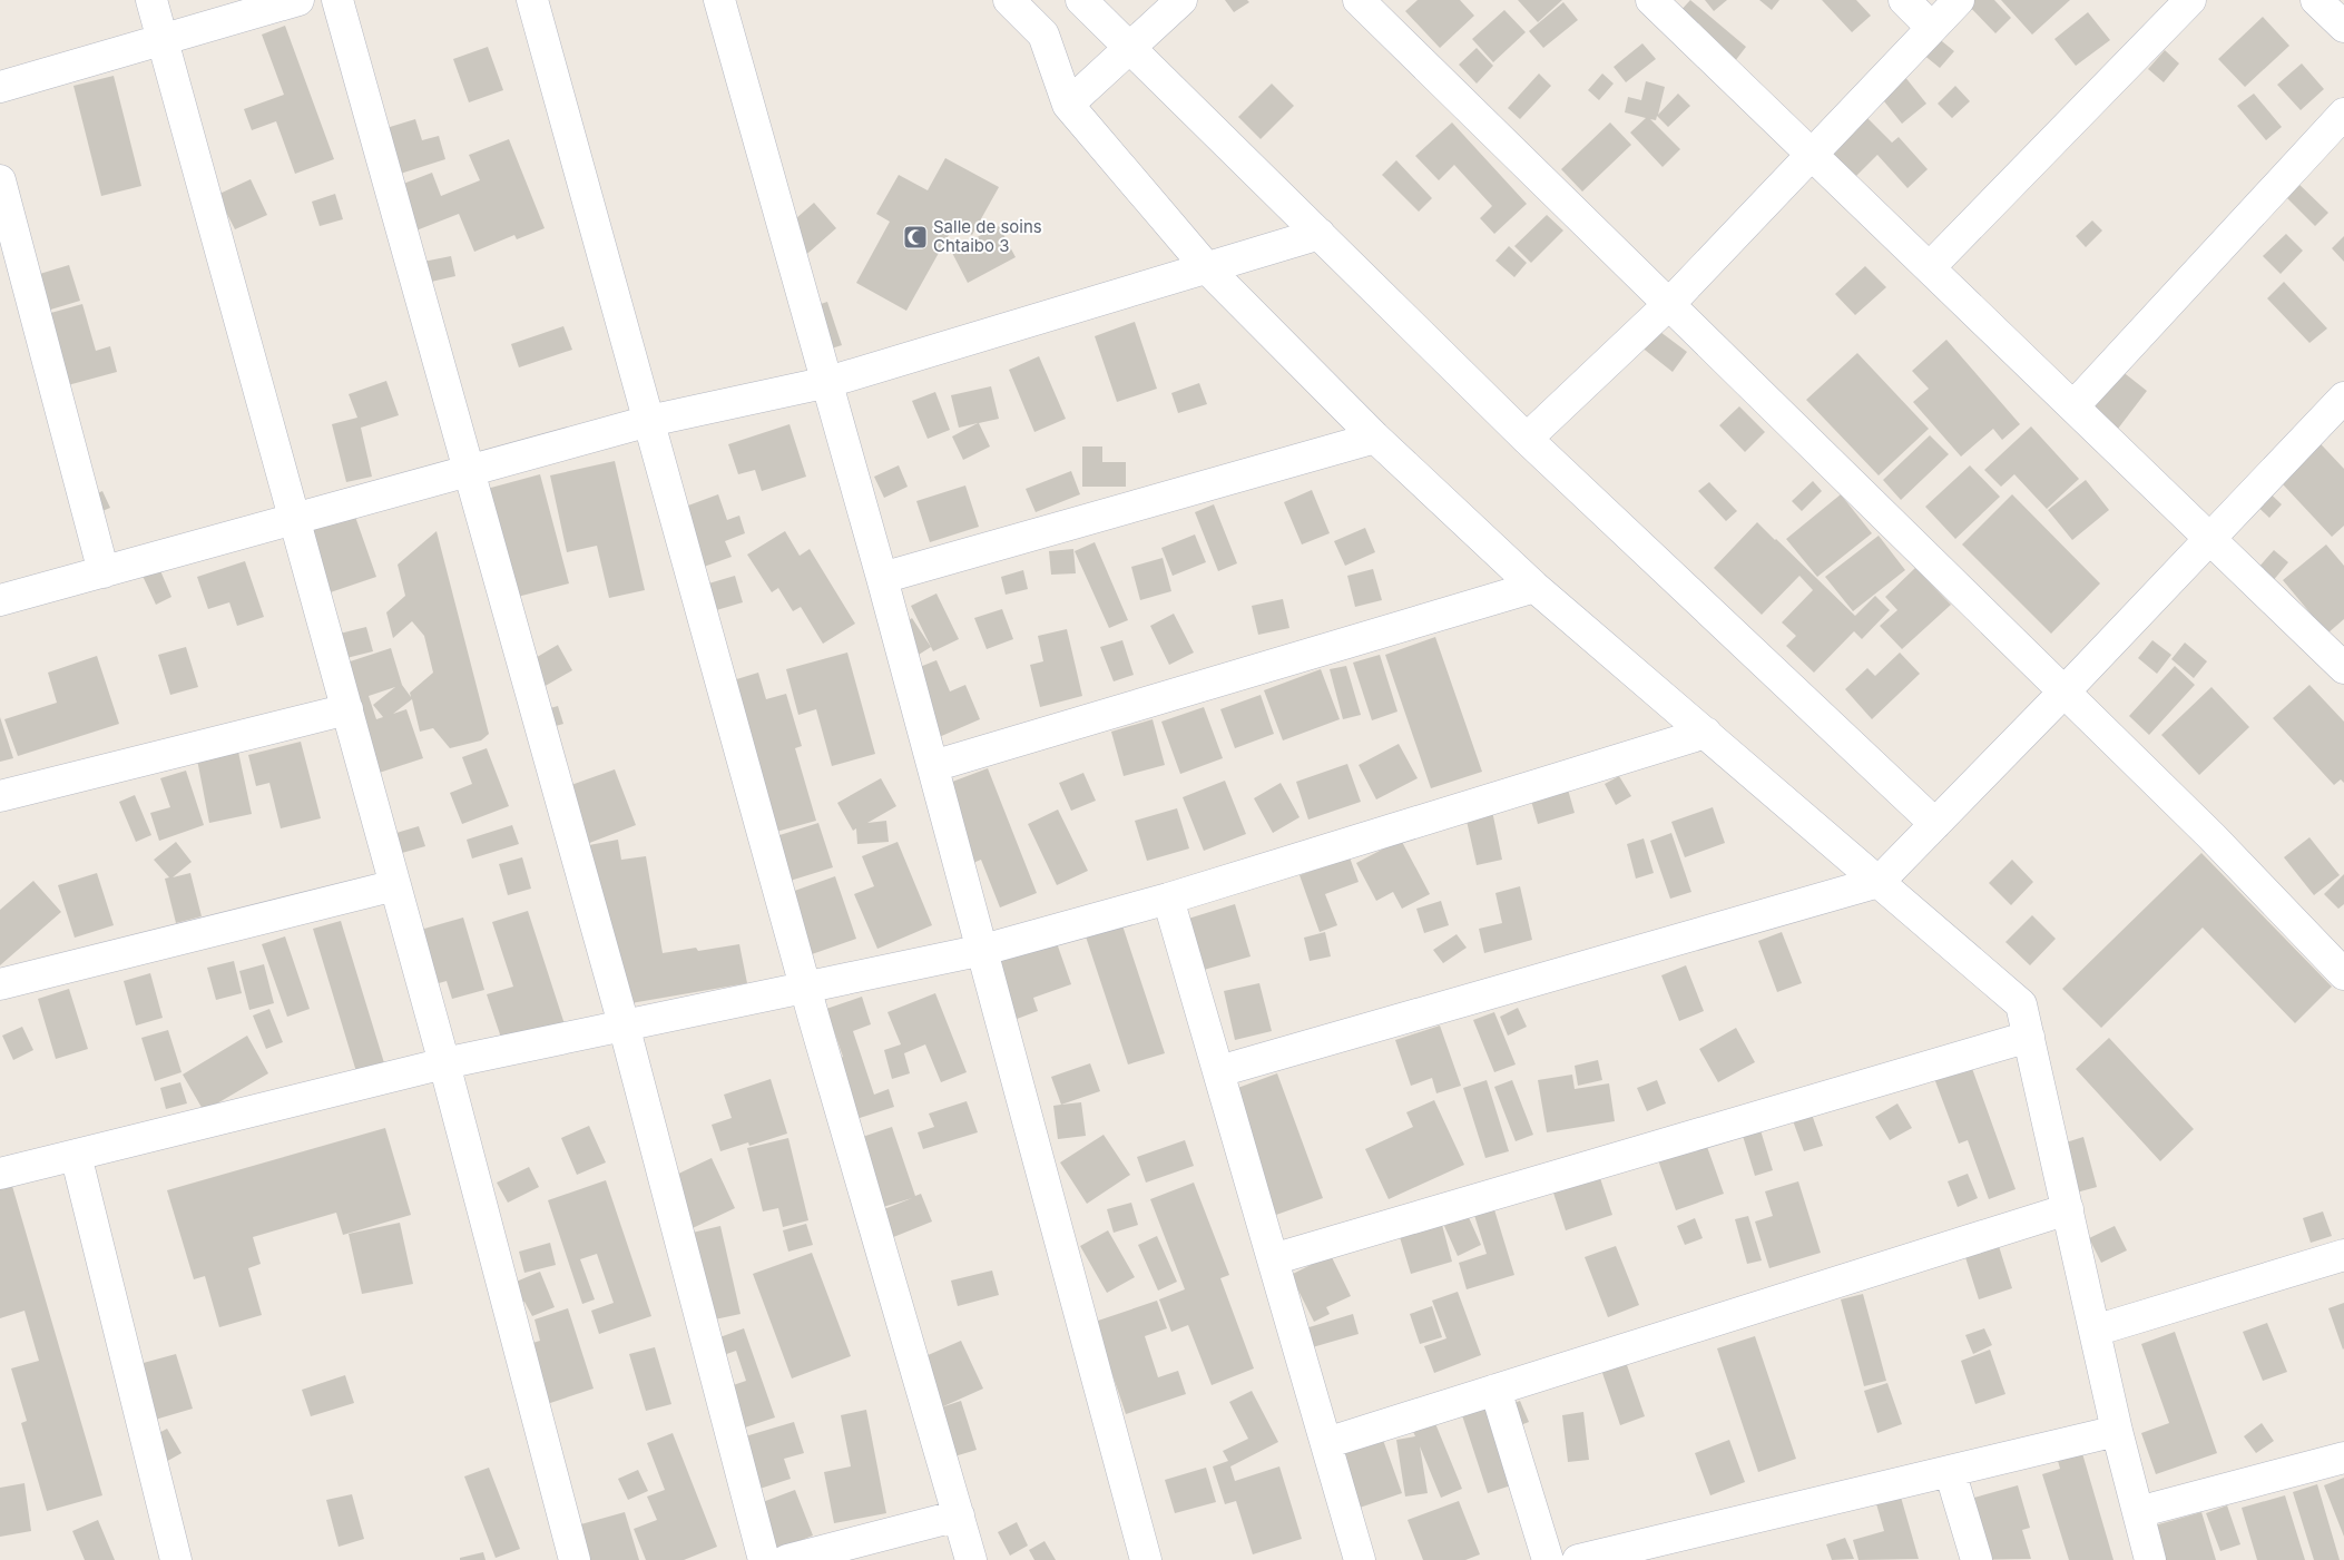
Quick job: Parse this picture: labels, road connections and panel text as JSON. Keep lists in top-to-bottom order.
{
  "places": {
    "mosque": ["Salle de soins Chtaibo 3"]
  }
}
